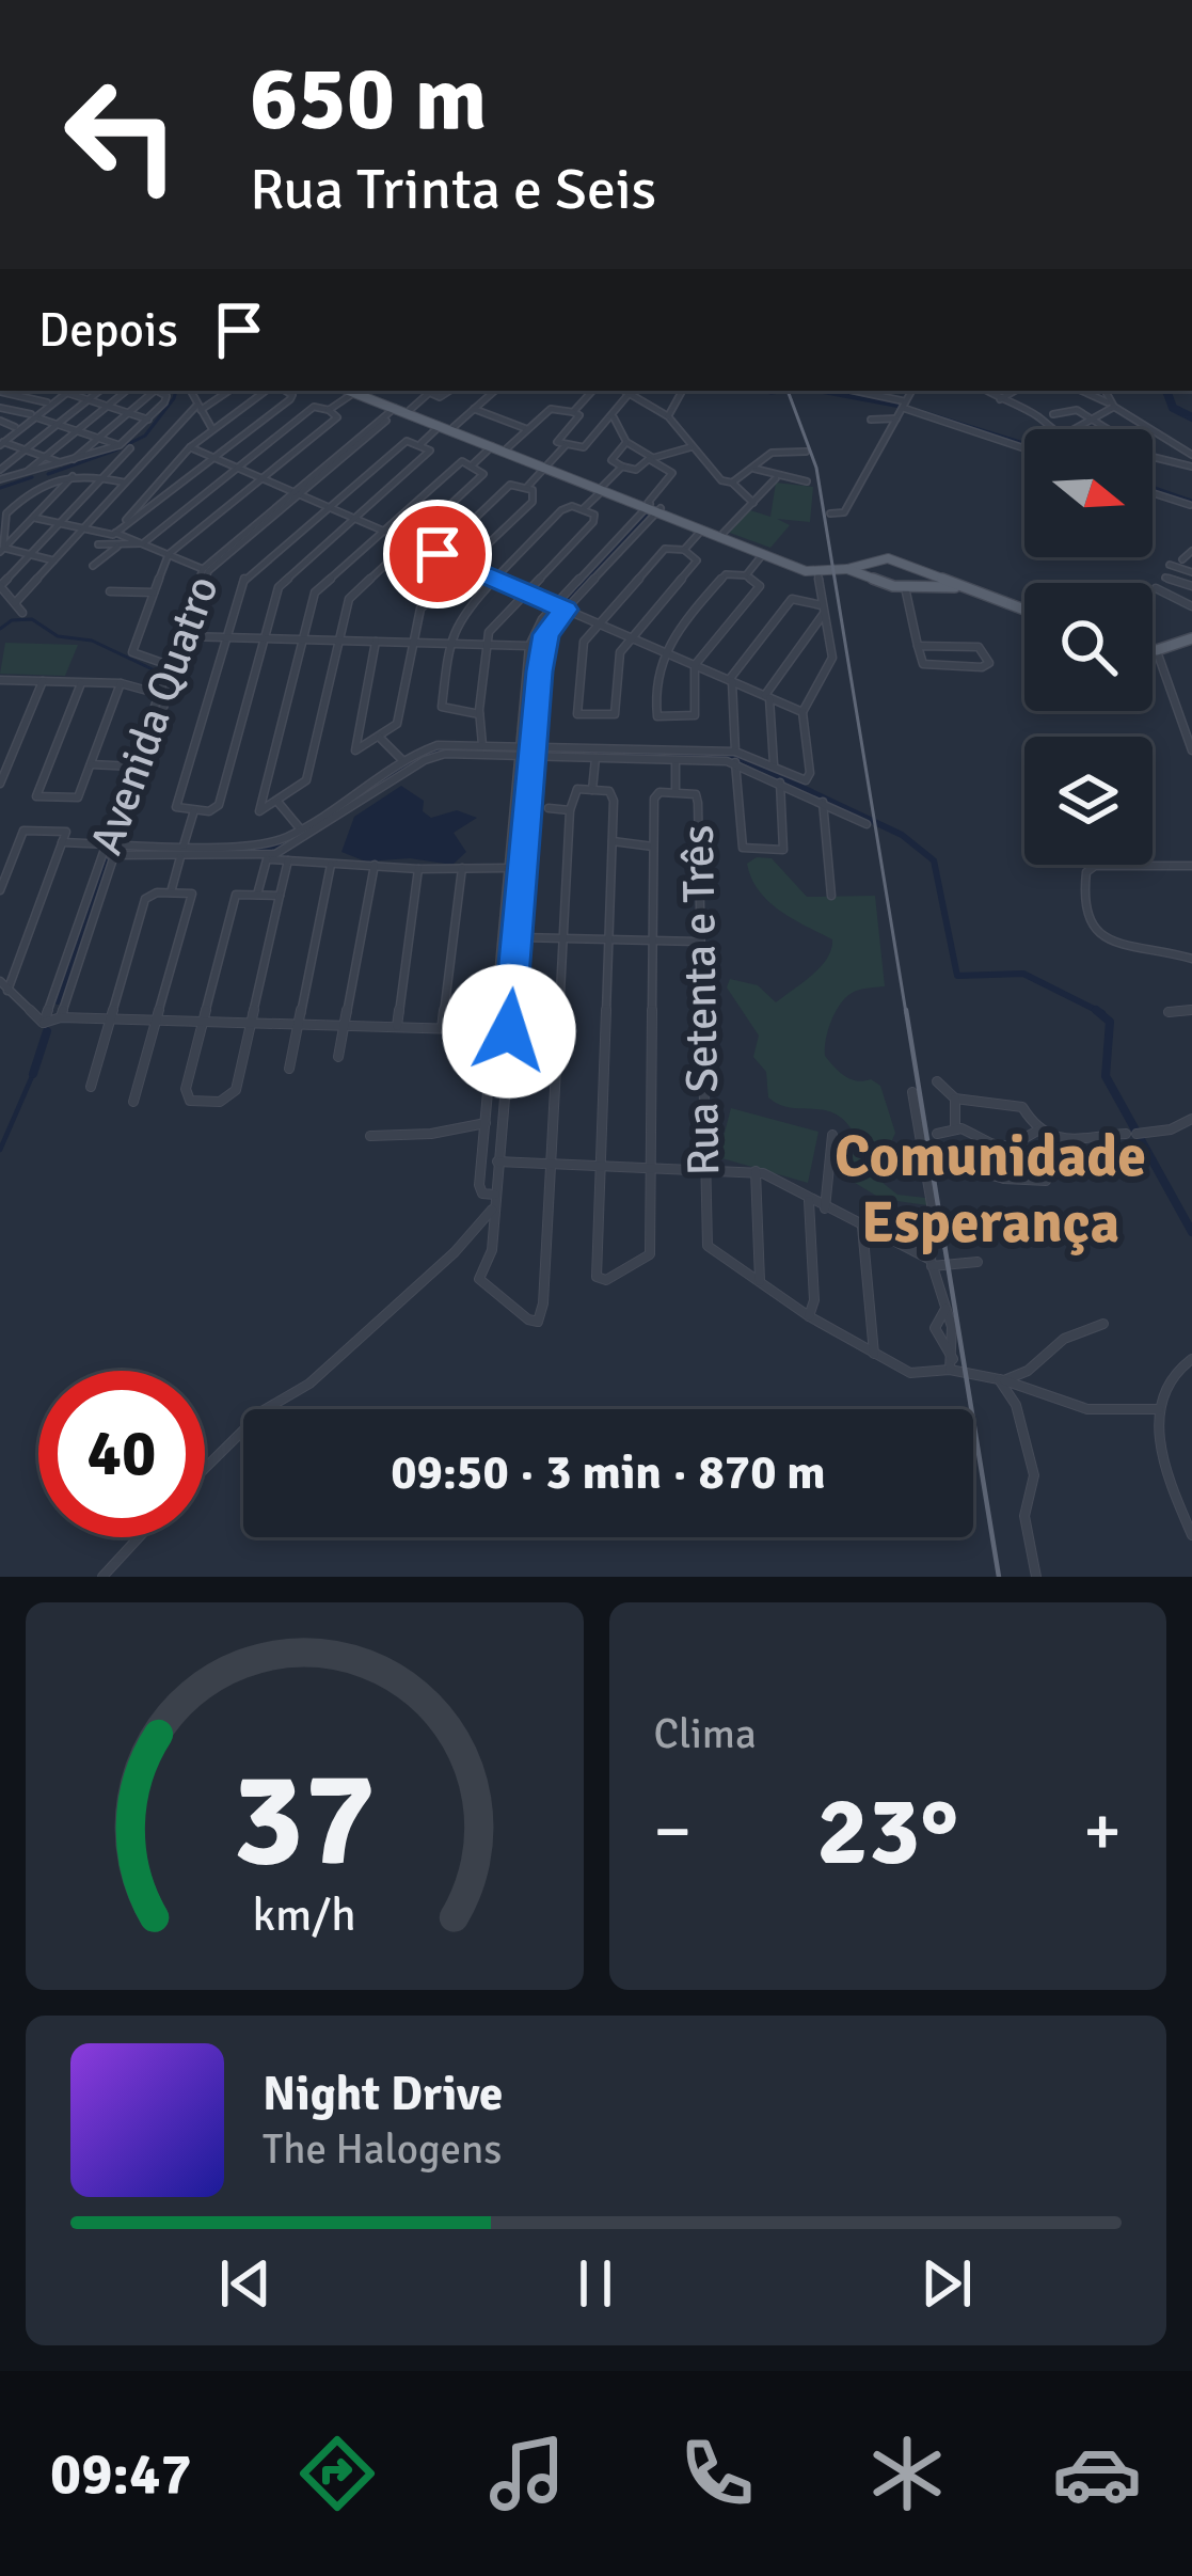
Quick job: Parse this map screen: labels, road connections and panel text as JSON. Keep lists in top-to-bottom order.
{
  "streets": {
    "street": ["Avenida Quatro", "Rua Setenta e Três"]
  },
  "districts": ["Comunidade Esperança"],
  "north": "right",
  "page": {
    "turn": ["650 m", "Rua Trinta e Seis"],
    "then": "Depois",
    "limit": "40",
    "trip": "09:50 · 3 min · 870 m",
    "tile": "Clima",
    "heat": ["−", "23°", "+"],
    "song": ["Night Drive", "The Halogens"],
    "tabs": "09:47",
    "gauge": ["37", "km/h"]
  }
}
